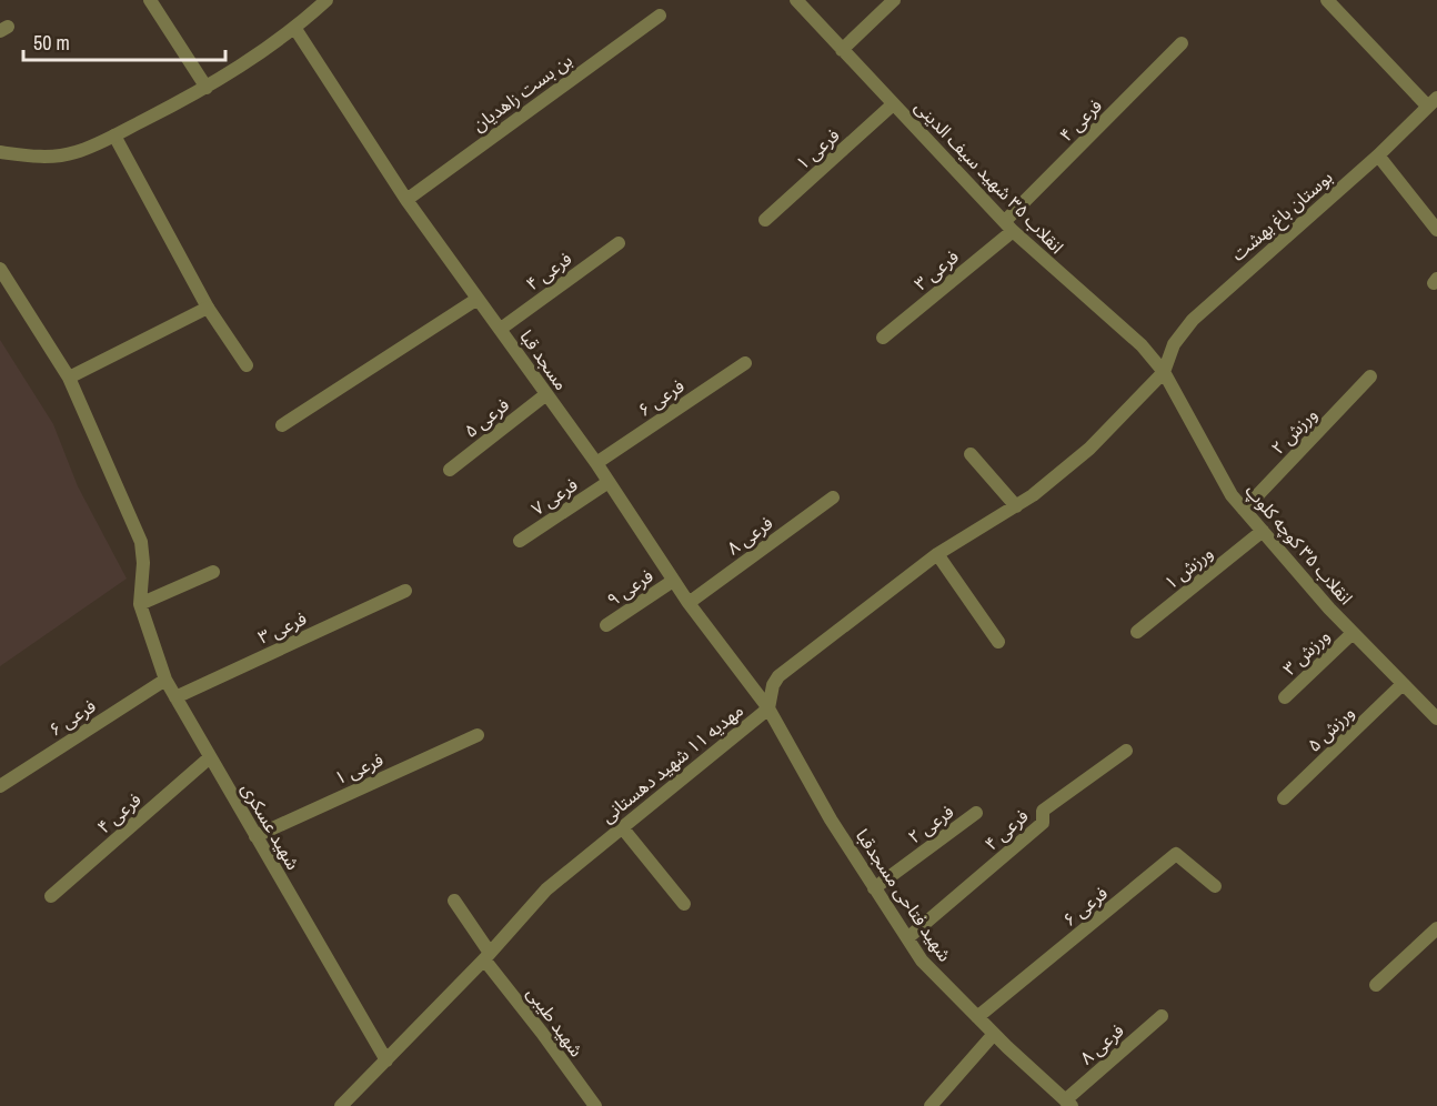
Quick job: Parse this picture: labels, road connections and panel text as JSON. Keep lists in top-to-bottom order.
{
  "streets": {
    "street": [
      "بن بست زاهدیان",
      "فرعی ۴",
      "فرعی ۱",
      "انقلاب ۳۵ شهید سیف الدینی",
      "بوستان باغ بهشت",
      "فرعی ۳",
      "مسجد قبا",
      "فرعی ۶",
      "فرعی ۵",
      "ورزش ۲",
      "فرعی ۷",
      "فرعی ۸",
      "انقلاب ۳۵ کوچه کلوپ",
      "ورزش ۱",
      "فرعی ۹",
      "ورزش ۳",
      "ورزش ۵",
      "مهدیه ۱۱ شهید دهستانی",
      "فرعی ۲",
      "شهید عسکری",
      "شهید فتاحی مسجدقبا",
      "شهید طیبی"
    ]
  },
  "crossings": [
    ["بن بست زاهدیان", "مسجد قبا"],
    ["فرعی ۴", "انقلاب ۳۵ شهید سیف الدینی"],
    ["فرعی ۴", "فرعی ۳"],
    ["فرعی ۴", "مسجد قبا"],
    ["فرعی ۴", "شهید عسکری"],
    ["فرعی ۴", "شهید فتاحی مسجدقبا"],
    ["فرعی ۱", "انقلاب ۳۵ شهید سیف الدینی"],
    ["فرعی ۱", "شهید عسکری"],
    ["انقلاب ۳۵ شهید سیف الدینی", "بوستان باغ بهشت"],
    ["انقلاب ۳۵ شهید سیف الدینی", "فرعی ۳"],
    ["انقلاب ۳۵ شهید سیف الدینی", "انقلاب ۳۵ کوچه کلوپ"],
    ["انقلاب ۳۵ شهید سیف الدینی", "مهدیه ۱۱ شهید دهستانی"],
    ["بوستان باغ بهشت", "انقلاب ۳۵ کوچه کلوپ"],
    ["بوستان باغ بهشت", "مهدیه ۱۱ شهید دهستانی"],
    ["فرعی ۳", "شهید عسکری"],
    ["مسجد قبا", "فرعی ۶"],
    ["مسجد قبا", "فرعی ۵"],
    ["مسجد قبا", "فرعی ۷"],
    ["مسجد قبا", "فرعی ۸"],
    ["مسجد قبا", "فرعی ۹"],
    ["مسجد قبا", "مهدیه ۱۱ شهید دهستانی"],
    ["مسجد قبا", "شهید فتاحی مسجدقبا"],
    ["فرعی ۶", "شهید عسکری"],
    ["فرعی ۶", "شهید فتاحی مسجدقبا"],
    ["ورزش ۲", "انقلاب ۳۵ کوچه کلوپ"],
    ["فرعی ۸", "شهید فتاحی مسجدقبا"],
    ["انقلاب ۳۵ کوچه کلوپ", "ورزش ۱"],
    ["انقلاب ۳۵ کوچه کلوپ", "ورزش ۳"],
    ["انقلاب ۳۵ کوچه کلوپ", "ورزش ۵"],
    ["انقلاب ۳۵ کوچه کلوپ", "مهدیه ۱۱ شهید دهستانی"],
    ["مهدیه ۱۱ شهید دهستانی", "شهید عسکری"],
    ["مهدیه ۱۱ شهید دهستانی", "شهید فتاحی مسجدقبا"],
    ["مهدیه ۱۱ شهید دهستانی", "شهید طیبی"],
    ["فرعی ۲", "شهید فتاحی مسجدقبا"]
  ],
  "scale_bar": "50 m"
}
